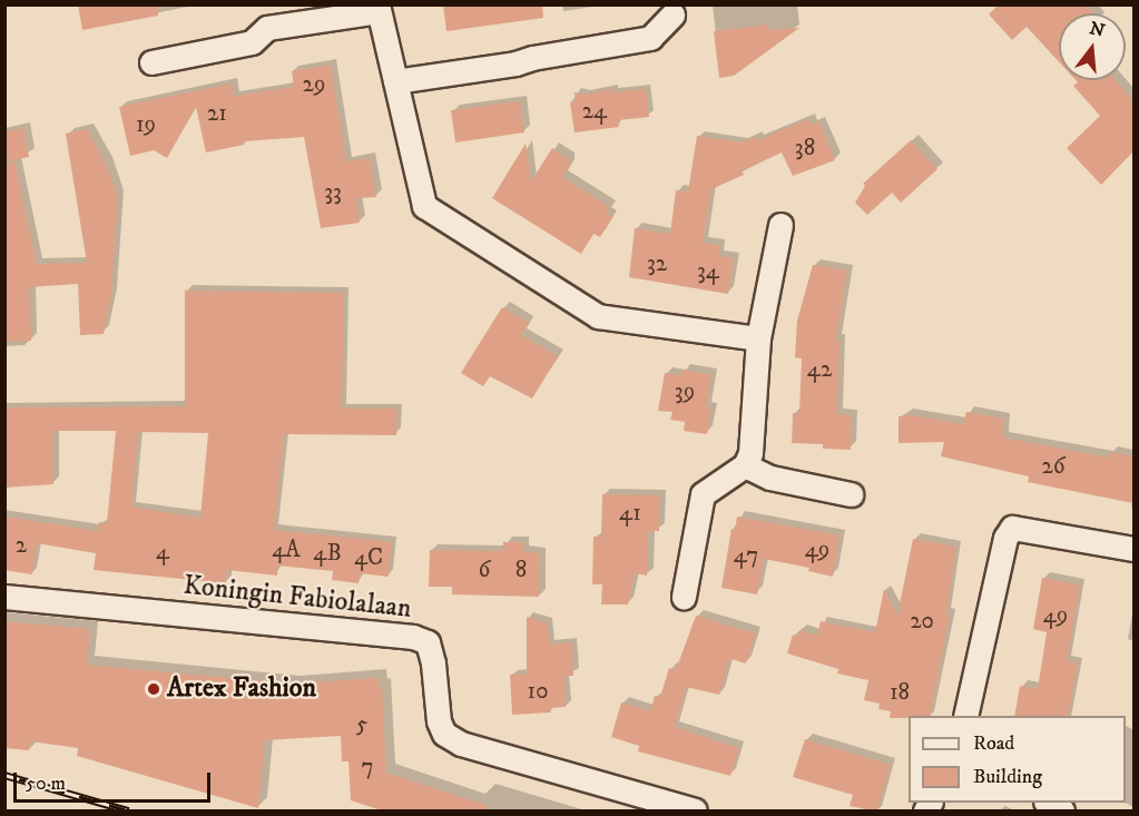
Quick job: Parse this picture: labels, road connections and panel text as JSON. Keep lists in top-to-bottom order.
{
  "streets": {
    "street": ["Koningin Fabiolalaan"]
  },
  "places": ["Artex Fashion"],
  "house_numbers": [
    "29",
    "24",
    "21",
    "19",
    "38",
    "33",
    "32",
    "34",
    "42",
    "39",
    "26",
    "41",
    "2",
    "4A",
    "49",
    "4",
    "4B",
    "47",
    "4C",
    "6",
    "8",
    "49",
    "20",
    "10",
    "18",
    "5",
    "7"
  ],
  "legend": ["Road", "Building"],
  "scale_bar": "50 m",
  "north": "top"
}
